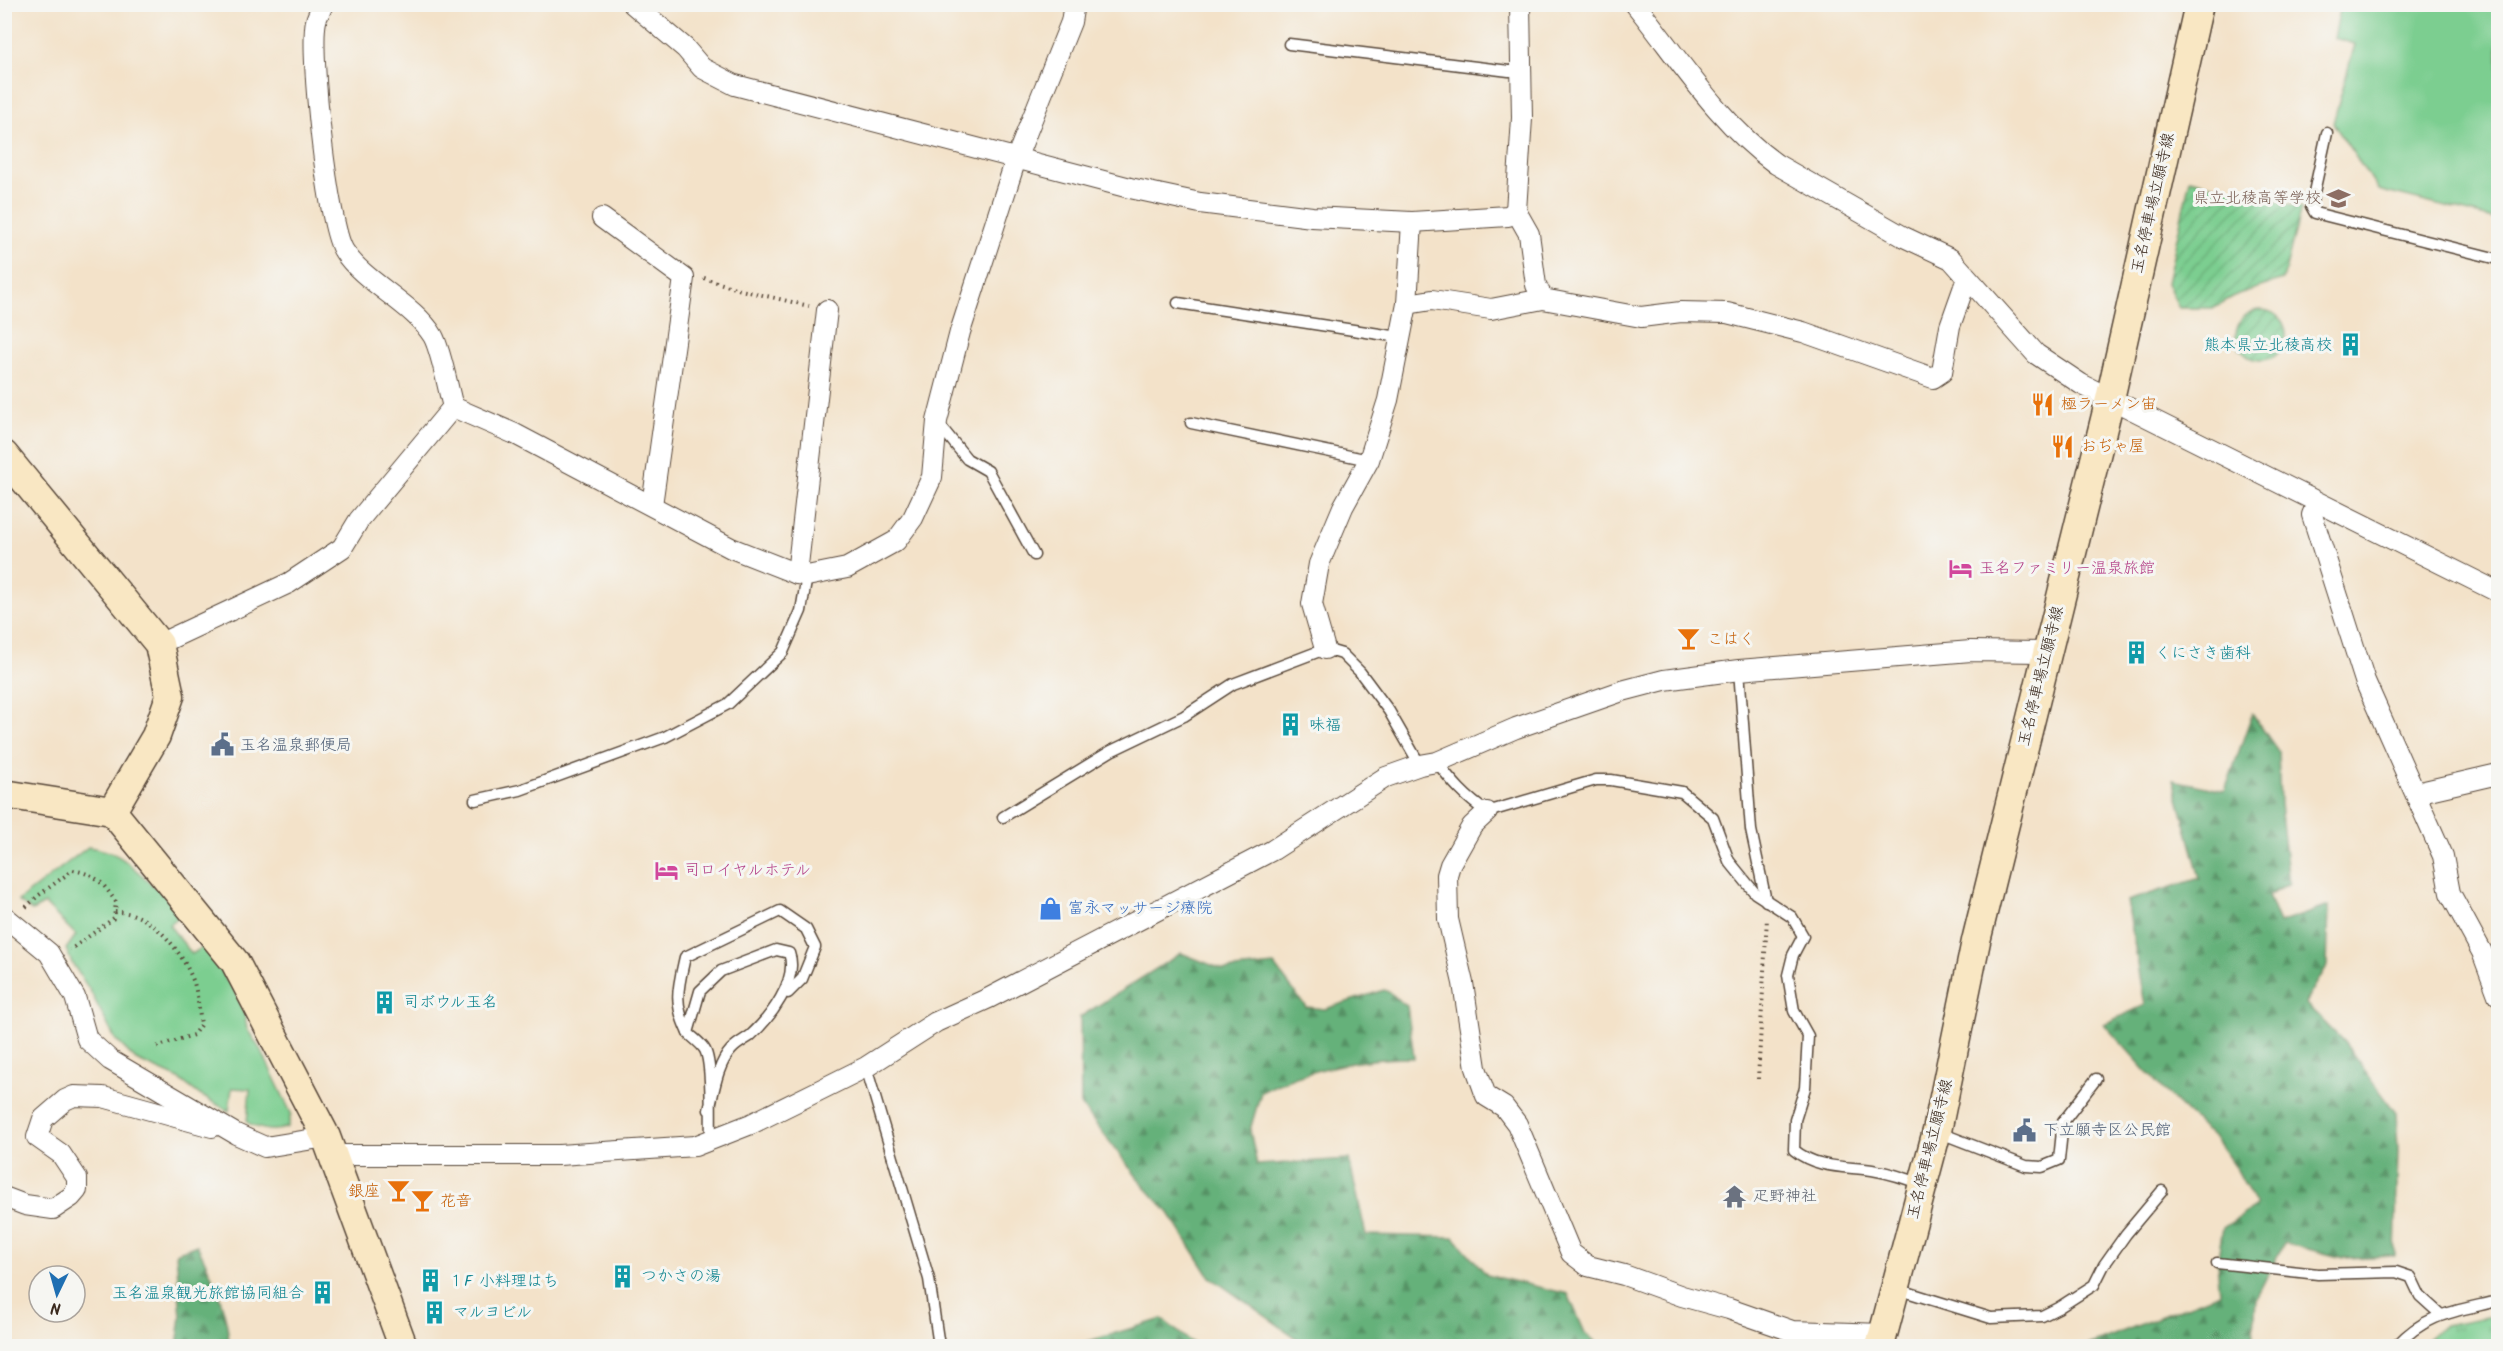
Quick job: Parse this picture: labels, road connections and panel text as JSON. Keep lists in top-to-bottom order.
{
  "streets": {
    "main road": ["玉名停車場立願寺線"]
  },
  "places": {
    "school or university": ["県立北稜高等学校"],
    "building": [
      "熊本県立北稜高校",
      "くにさき歯科",
      "味福",
      "司ボウル玉名",
      "つかさの湯",
      "１F 小料理はち",
      "玉名温泉観光旅館協同組合",
      "マルヨビル"
    ],
    "restaurant": ["極ラーメン宙", "おぢゃ屋"],
    "hotel": ["玉名ファミリー温泉旅館", "司ロイヤルホテル"],
    "bar": ["こはく", "銀座", "花音"],
    "public building": ["玉名温泉郵便局", "下立願寺区公民館"],
    "shop": ["富永マッサージ療院"],
    "temple": ["疋野神社"]
  },
  "north": "bottom"
}
